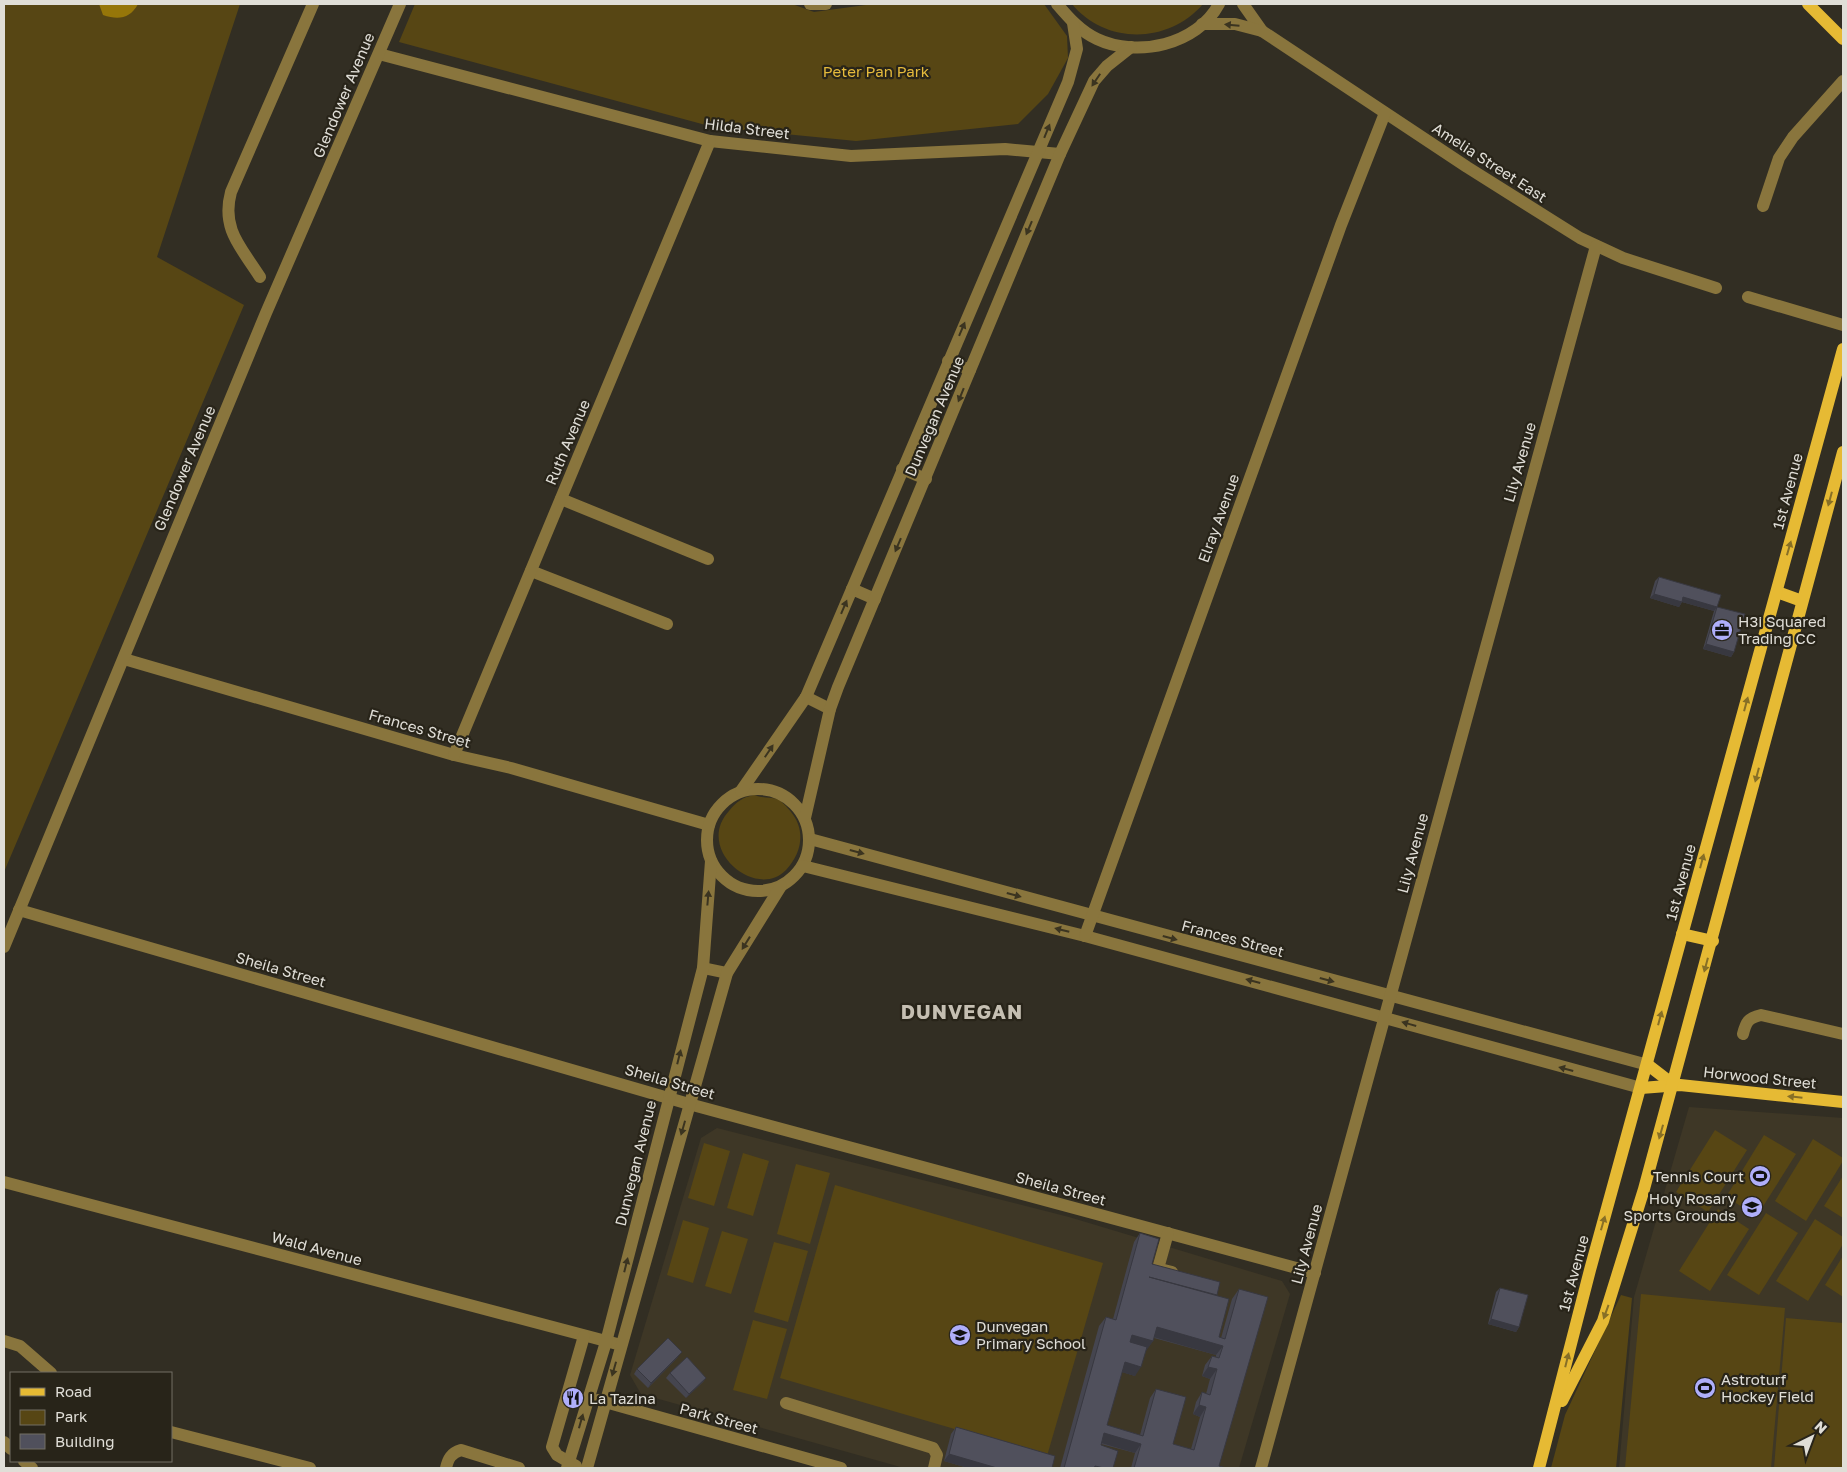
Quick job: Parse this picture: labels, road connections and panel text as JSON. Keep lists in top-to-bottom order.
{
  "streets": {
    "main road": ["1st Avenue", "Horwood Street"],
    "street": [
      "Glendower Avenue",
      "Hilda Street",
      "Amelia Street East",
      "Dunvegan Avenue",
      "Ruth Avenue",
      "Lily Avenue",
      "Elray Avenue",
      "Frances Street",
      "Sheila Street",
      "Wald Avenue",
      "Park Street"
    ]
  },
  "crossings": [
    ["Glendower Avenue", "Hilda Street"],
    ["Glendower Avenue", "Frances Street"],
    ["Glendower Avenue", "Sheila Street"],
    ["Hilda Street", "Dunvegan Avenue"],
    ["Hilda Street", "Ruth Avenue"],
    ["Amelia Street East", "Lily Avenue"],
    ["Amelia Street East", "Elray Avenue"],
    ["Dunvegan Avenue", "Frances Street"],
    ["Dunvegan Avenue", "Sheila Street"],
    ["Dunvegan Avenue", "Wald Avenue"],
    ["Dunvegan Avenue", "Park Street"],
    ["Ruth Avenue", "Frances Street"],
    ["Lily Avenue", "Frances Street"],
    ["Lily Avenue", "Sheila Street"],
    ["1st Avenue", "Frances Street"],
    ["1st Avenue", "Horwood Street"],
    ["Elray Avenue", "Frances Street"]
  ],
  "one_way": ["Horwood Street"],
  "districts": ["DUNVEGAN"],
  "parks": ["Peter Pan Park"],
  "places": {
    "office": ["H3i Squared Trading CC"],
    "sports": ["Tennis Court", "Astroturf Hockey Field"],
    "school or university": ["Holy Rosary Sports Grounds", "Dunvegan Primary School"],
    "restaurant": ["La Tazina"]
  },
  "legend": ["Road", "Park", "Building"],
  "north": "top right"
}
